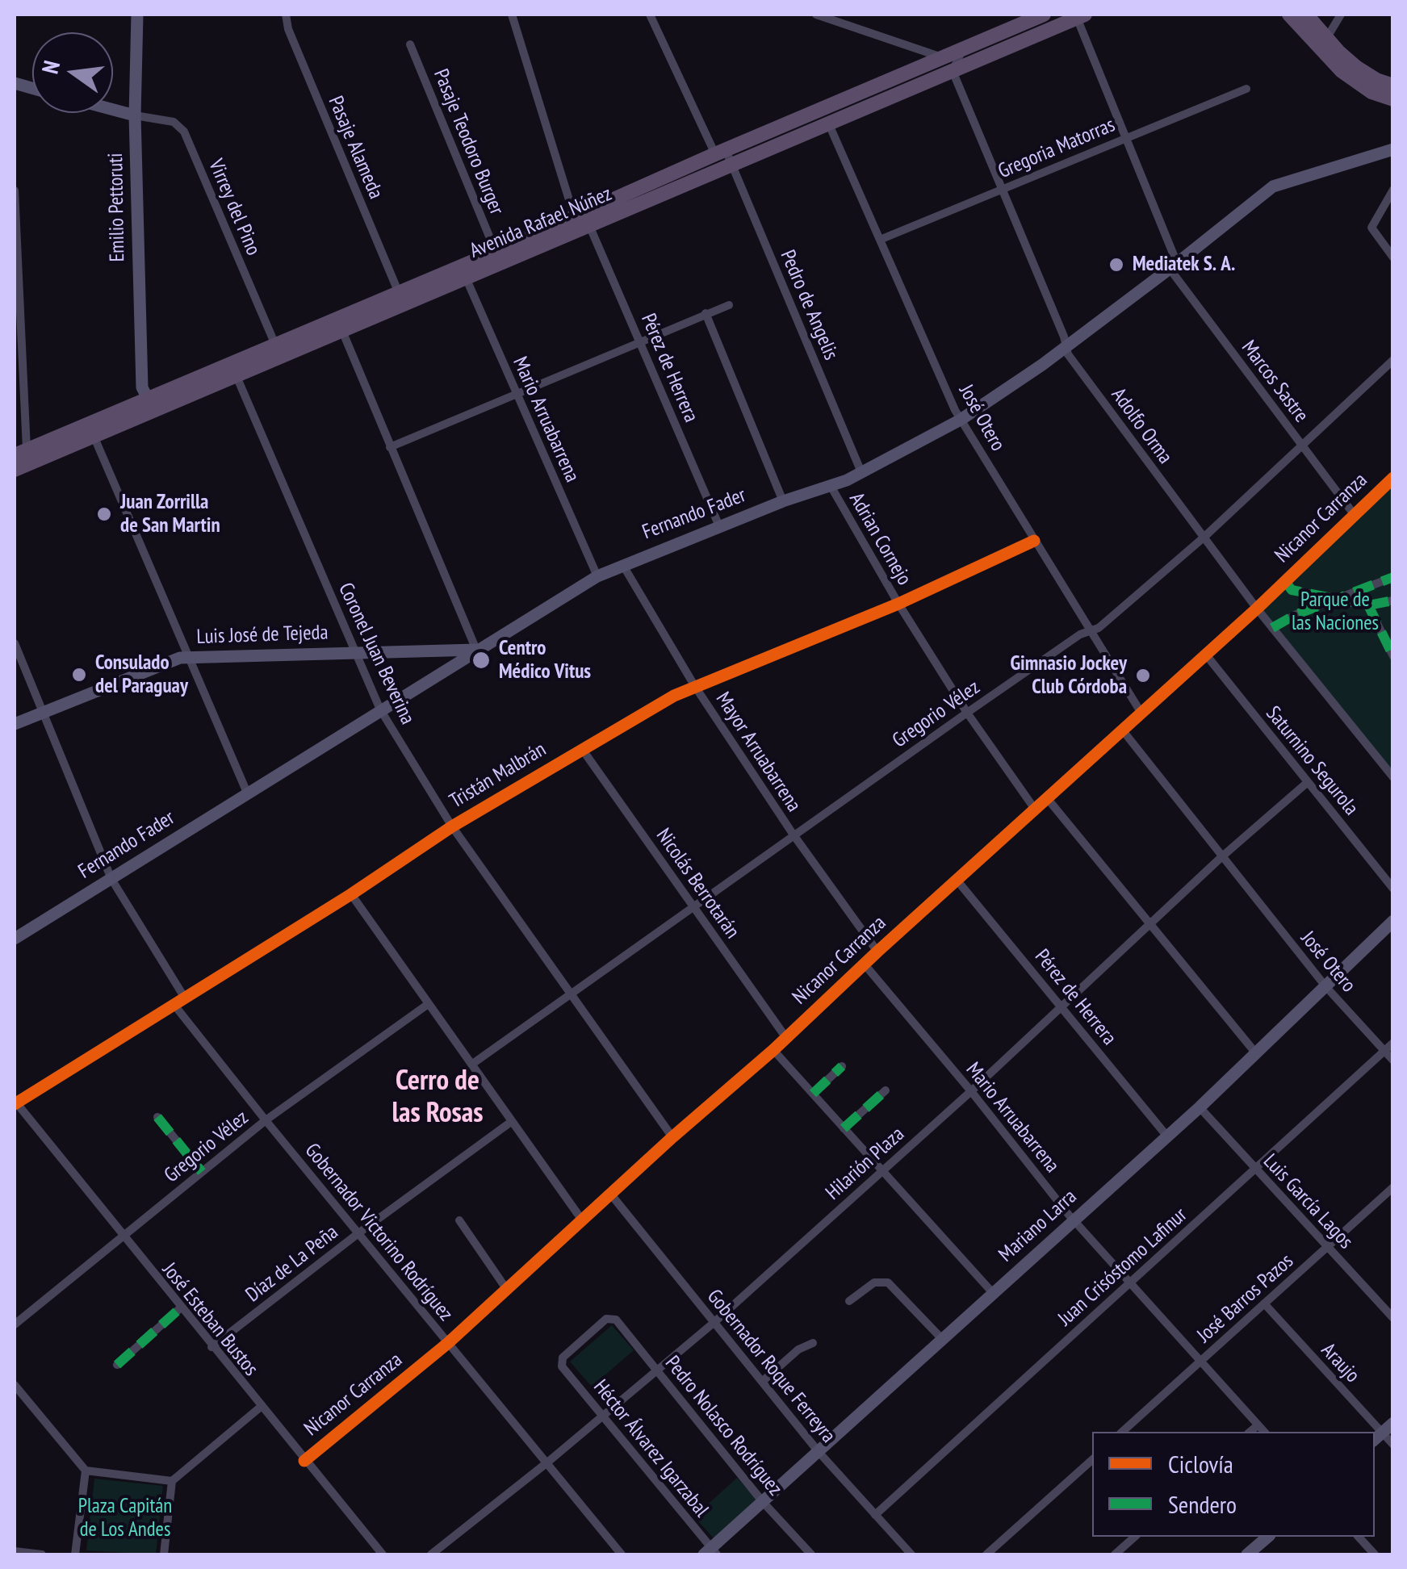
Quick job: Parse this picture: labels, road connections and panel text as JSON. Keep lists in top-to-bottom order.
{
  "streets": {
    "main road": [
      "Emilio Pettoruti",
      "Avenida Rafael Núñez",
      "Fernando Fader",
      "Luis José de Tejeda",
      "Mariano Larra"
    ],
    "street": [
      "Pasaje Teodoro Burger",
      "Pasaje Alameda",
      "Gregoria Matorras",
      "Virrey del Pino",
      "Pedro de Angelis",
      "Pérez de Herrera",
      "Marcos Sastre",
      "José Otero",
      "Mario Arruabarrena",
      "Adolfo Orma",
      "Nicanor Carranza",
      "Adrian Cornejo",
      "Coronel Juan Beverina",
      "Gregorio Vélez",
      "Mayor Arruabarrena",
      "Saturnino Segurola",
      "Tristán Malbrán",
      "Nicolás Berrotarán",
      "Hilarión Plaza",
      "Luis García Lagos",
      "Gobernador Victorino Rodríguez",
      "Díaz de La Peña",
      "Juan Crisóstomo Lafinur",
      "José Barros Pazos",
      "José Esteban Bustos",
      "Araujo",
      "Gobernador Roque Ferreyra",
      "Pedro Nolasco Rodríguez",
      "Héctor Álvarez Igarzabal"
    ]
  },
  "crossings": [
    ["Pasaje Teodoro Burger", "Avenida Rafael Núñez"],
    ["Pasaje Alameda", "Avenida Rafael Núñez"],
    ["Gregoria Matorras", "Marcos Sastre"],
    ["Gregoria Matorras", "José Otero"],
    ["Gregoria Matorras", "Adolfo Orma"],
    ["Emilio Pettoruti", "Virrey del Pino"],
    ["Emilio Pettoruti", "Avenida Rafael Núñez"],
    ["Virrey del Pino", "Avenida Rafael Núñez"],
    ["Avenida Rafael Núñez", "Pedro de Angelis"],
    ["Avenida Rafael Núñez", "Pérez de Herrera"],
    ["Avenida Rafael Núñez", "Marcos Sastre"],
    ["Avenida Rafael Núñez", "José Otero"],
    ["Avenida Rafael Núñez", "Mario Arruabarrena"],
    ["Avenida Rafael Núñez", "Adolfo Orma"],
    ["Avenida Rafael Núñez", "Coronel Juan Beverina"],
    ["Pedro de Angelis", "Fernando Fader"],
    ["Pérez de Herrera", "Fernando Fader"],
    ["Pérez de Herrera", "Nicanor Carranza"],
    ["Pérez de Herrera", "Hilarión Plaza"],
    ["Pérez de Herrera", "Mariano Larra"],
    ["Marcos Sastre", "Fernando Fader"],
    ["Marcos Sastre", "Nicanor Carranza"],
    ["Marcos Sastre", "Gregorio Vélez"],
    ["José Otero", "Fernando Fader"],
    ["José Otero", "Nicanor Carranza"],
    ["José Otero", "Gregorio Vélez"],
    ["José Otero", "Tristán Malbrán"],
    ["José Otero", "Hilarión Plaza"],
    ["José Otero", "Mariano Larra"],
    ["José Otero", "Juan Crisóstomo Lafinur"],
    ["Mario Arruabarrena", "Fernando Fader"],
    ["Mario Arruabarrena", "Nicanor Carranza"],
    ["Mario Arruabarrena", "Hilarión Plaza"],
    ["Mario Arruabarrena", "Mariano Larra"],
    ["Mario Arruabarrena", "Juan Crisóstomo Lafinur"],
    ["Mario Arruabarrena", "José Barros Pazos"],
    ["Adolfo Orma", "Fernando Fader"],
    ["Adolfo Orma", "Nicanor Carranza"],
    ["Adolfo Orma", "Gregorio Vélez"],
    ["Fernando Fader", "Adrian Cornejo"],
    ["Fernando Fader", "Luis José de Tejeda"],
    ["Fernando Fader", "Coronel Juan Beverina"],
    ["Fernando Fader", "Mayor Arruabarrena"],
    ["Nicanor Carranza", "Adrian Cornejo"],
    ["Nicanor Carranza", "Coronel Juan Beverina"],
    ["Nicanor Carranza", "Mayor Arruabarrena"],
    ["Nicanor Carranza", "Saturnino Segurola"],
    ["Nicanor Carranza", "Nicolás Berrotarán"],
    ["Nicanor Carranza", "Gobernador Victorino Rodríguez"],
    ["Nicanor Carranza", "José Esteban Bustos"],
    ["Nicanor Carranza", "Gobernador Roque Ferreyra"],
    ["Adrian Cornejo", "Gregorio Vélez"],
    ["Adrian Cornejo", "Tristán Malbrán"],
    ["Luis José de Tejeda", "Coronel Juan Beverina"],
    ["Coronel Juan Beverina", "Gregorio Vélez"],
    ["Coronel Juan Beverina", "Tristán Malbrán"],
    ["Gregorio Vélez", "Mayor Arruabarrena"],
    ["Gregorio Vélez", "Nicolás Berrotarán"],
    ["Gregorio Vélez", "Gobernador Victorino Rodríguez"],
    ["Gregorio Vélez", "José Esteban Bustos"],
    ["Mayor Arruabarrena", "Tristán Malbrán"],
    ["Saturnino Segurola", "Hilarión Plaza"],
    ["Tristán Malbrán", "Nicolás Berrotarán"],
    ["Tristán Malbrán", "Gobernador Victorino Rodríguez"],
    ["Tristán Malbrán", "José Esteban Bustos"],
    ["Hilarión Plaza", "Gobernador Victorino Rodríguez"],
    ["Hilarión Plaza", "Gobernador Roque Ferreyra"],
    ["Hilarión Plaza", "Pedro Nolasco Rodríguez"],
    ["Hilarión Plaza", "Héctor Álvarez Igarzabal"],
    ["Luis García Lagos", "Mariano Larra"],
    ["Luis García Lagos", "Juan Crisóstomo Lafinur"],
    ["Luis García Lagos", "José Barros Pazos"],
    ["Mariano Larra", "Gobernador Roque Ferreyra"],
    ["Mariano Larra", "Pedro Nolasco Rodríguez"],
    ["Mariano Larra", "Héctor Álvarez Igarzabal"],
    ["Gobernador Victorino Rodríguez", "Díaz de La Peña"],
    ["Díaz de La Peña", "José Esteban Bustos"],
    ["Juan Crisóstomo Lafinur", "Gobernador Roque Ferreyra"],
    ["José Barros Pazos", "Araujo"],
    ["Pedro Nolasco Rodríguez", "Héctor Álvarez Igarzabal"]
  ],
  "districts": ["Cerro de las Rosas"],
  "parks": ["Parque de las Naciones", "Plaza Capitán de Los Andes"],
  "places": [
    "Mediatek S. A.",
    "Juan Zorrilla de San Martin",
    "Centro Médico Vitus",
    "Consulado del Paraguay",
    "Gimnasio Jockey Club Córdoba"
  ],
  "legend": ["Ciclovía", "Sendero"],
  "north": "left"
}
